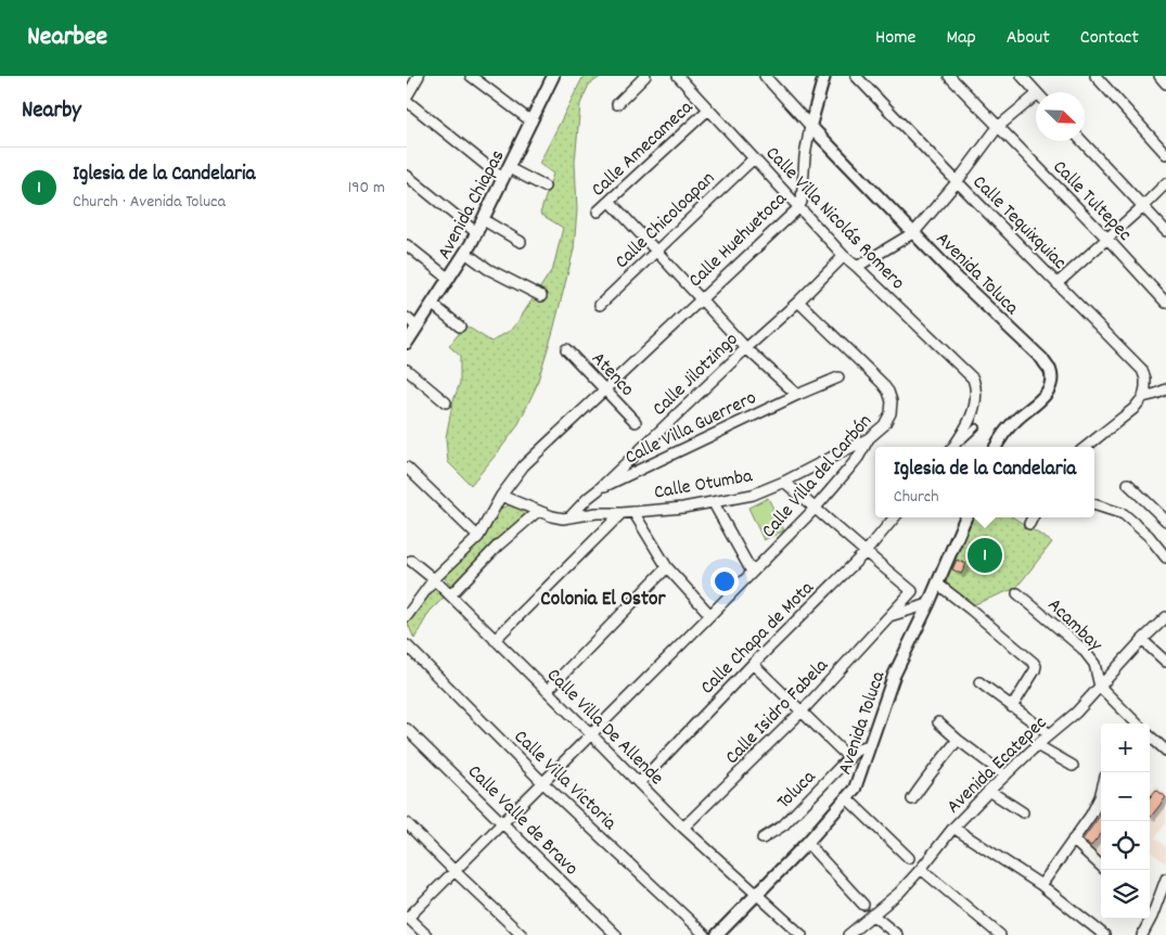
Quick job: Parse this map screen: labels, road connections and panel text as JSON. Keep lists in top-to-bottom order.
{
  "streets": {
    "street": [
      "Calle Amecameca",
      "Calle Tultepec",
      "Avenida Chiapas",
      "Calle Villa Nicolás Romero",
      "Calle Chicoloapan",
      "Calle Tequixquiac",
      "Calle Huehuetoca",
      "Avenida Toluca",
      "Atenco",
      "Calle Jilotzingo",
      "Calle Villa Guerrero",
      "Calle Villa del Carbón",
      "Calle Otumba",
      "Acambay",
      "Calle Chapa de Mota",
      "Calle Isidro Fabela",
      "Calle Villa De Allende",
      "Avenida Ecatepec",
      "Calle Villa Victoria",
      "Toluca",
      "Calle Valle de Bravo"
    ]
  },
  "crossings": [
    ["Calle Amecameca", "Calle Villa Nicolás Romero"],
    ["Calle Villa Nicolás Romero", "Calle Chicoloapan"],
    ["Calle Villa Nicolás Romero", "Calle Huehuetoca"],
    ["Calle Villa Nicolás Romero", "Calle Jilotzingo"],
    ["Calle Huehuetoca", "Avenida Toluca"],
    ["Calle Huehuetoca", "Atenco"],
    ["Calle Huehuetoca", "Calle Otumba"],
    ["Avenida Toluca", "Calle Villa De Allende"],
    ["Avenida Toluca", "Toluca"],
    ["Calle Jilotzingo", "Calle Villa Guerrero"],
    ["Calle Jilotzingo", "Calle Villa del Carbón"],
    ["Calle Jilotzingo", "Calle Otumba"],
    ["Calle Villa del Carbón", "Calle Otumba"],
    ["Calle Villa del Carbón", "Calle Villa De Allende"],
    ["Calle Villa del Carbón", "Calle Villa Victoria"],
    ["Calle Villa del Carbón", "Calle Valle de Bravo"],
    ["Acambay", "Avenida Ecatepec"],
    ["Calle Chapa de Mota", "Calle Isidro Fabela"],
    ["Calle Chapa de Mota", "Calle Villa De Allende"],
    ["Calle Isidro Fabela", "Calle Villa De Allende"]
  ],
  "districts": ["Colonia El Ostor"],
  "north": "bottom right",
  "page": {
    "header": "Nearbee",
    "nav": [
      "Home",
      "Map",
      "About",
      "Contact"
    ],
    "heading": "Nearby",
    "list": [
      {
        "mark": "1",
        "name": "Iglesia de la Candelaria",
        "note": "Church · Avenida Toluca",
        "value": "190 m"
      }
    ],
    "popup": ["Iglesia de la Candelaria", "Church"],
    "pins": "1",
    "map_buttons": ["+", "−"]
  }
}
